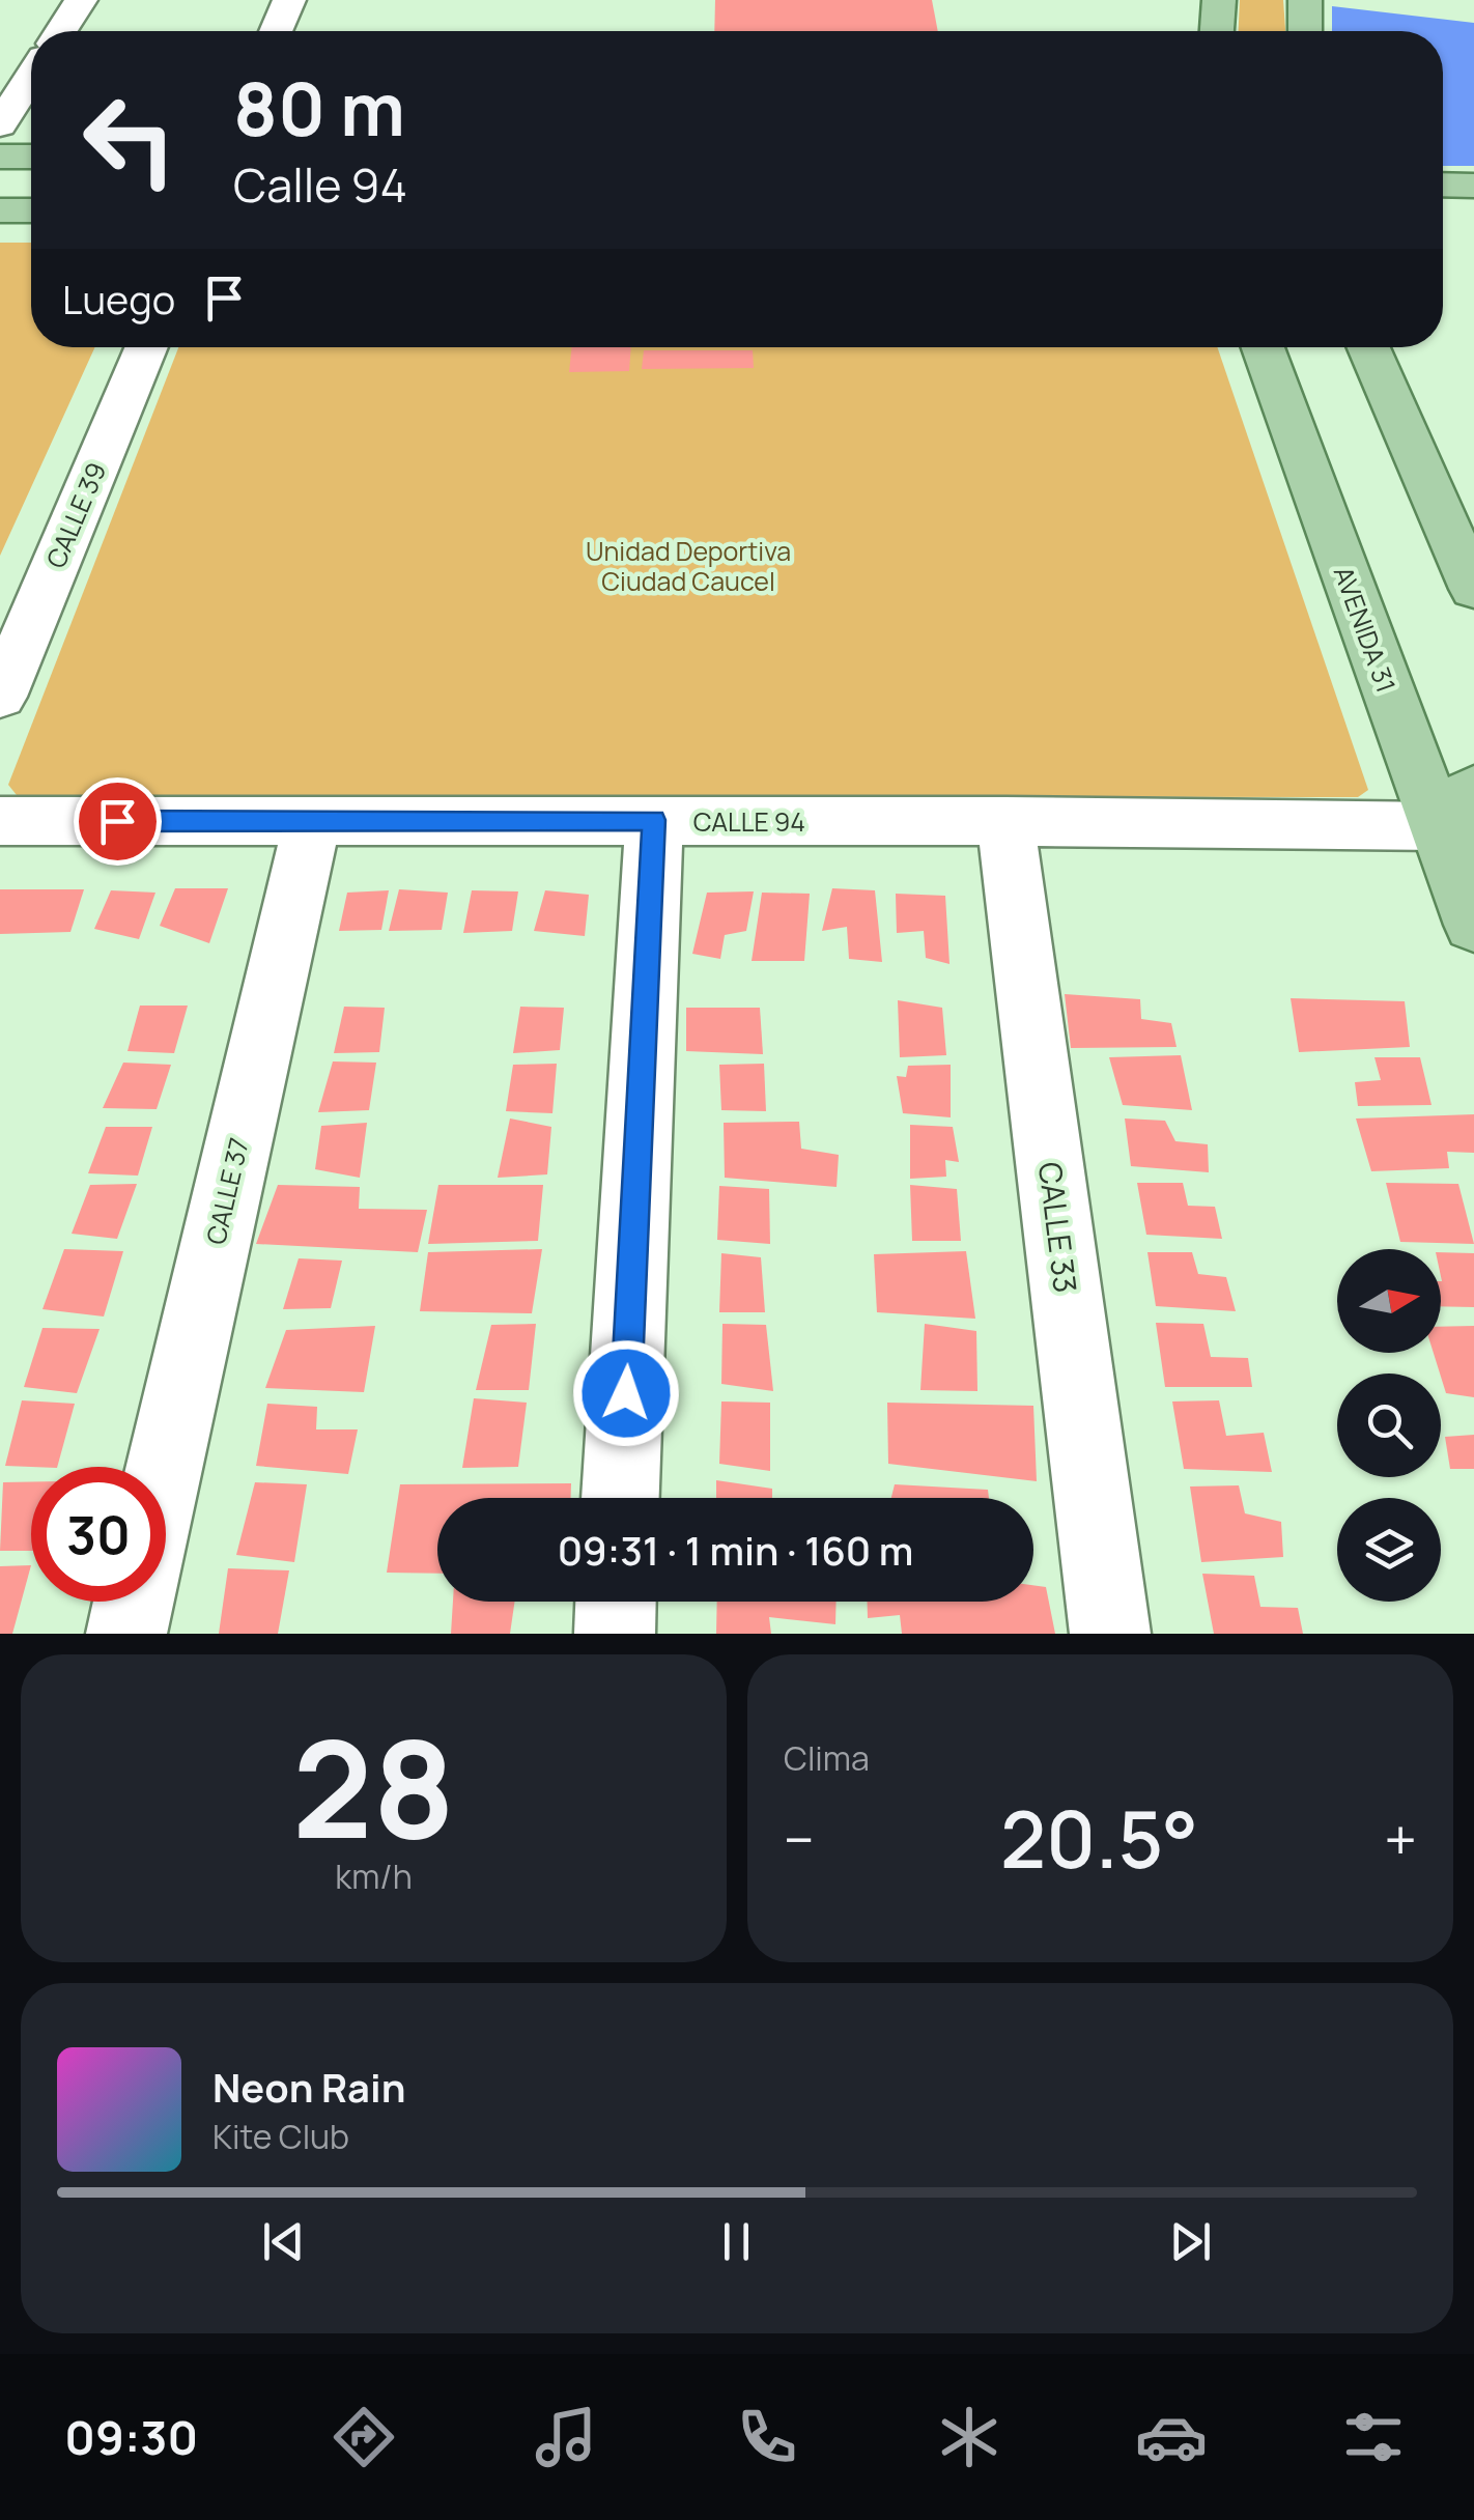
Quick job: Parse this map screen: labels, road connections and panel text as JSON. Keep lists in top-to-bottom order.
{
  "streets": {
    "main road": ["AVENIDA 31"],
    "street": [
      "CALLE 39",
      "CALLE 94",
      "CALLE 37",
      "CALLE 33"
    ]
  },
  "crossings": [
    ["AVENIDA 31", "CALLE 94"],
    ["CALLE 94", "CALLE 37"],
    ["CALLE 94", "CALLE 33"]
  ],
  "parks": ["Unidad Deportiva Ciudad Caucel"],
  "north": "right",
  "page": {
    "turn": ["80 m", "Calle 94"],
    "then": "Luego",
    "limit": "30",
    "trip": "09:31 · 1 min · 160 m",
    "tile": [
      ["28", "km/h"],
      "Clima"
    ],
    "heat": ["−", "20.5°", "+"],
    "song": ["Neon Rain", "Kite Club"],
    "tabs": "09:30"
  }
}
